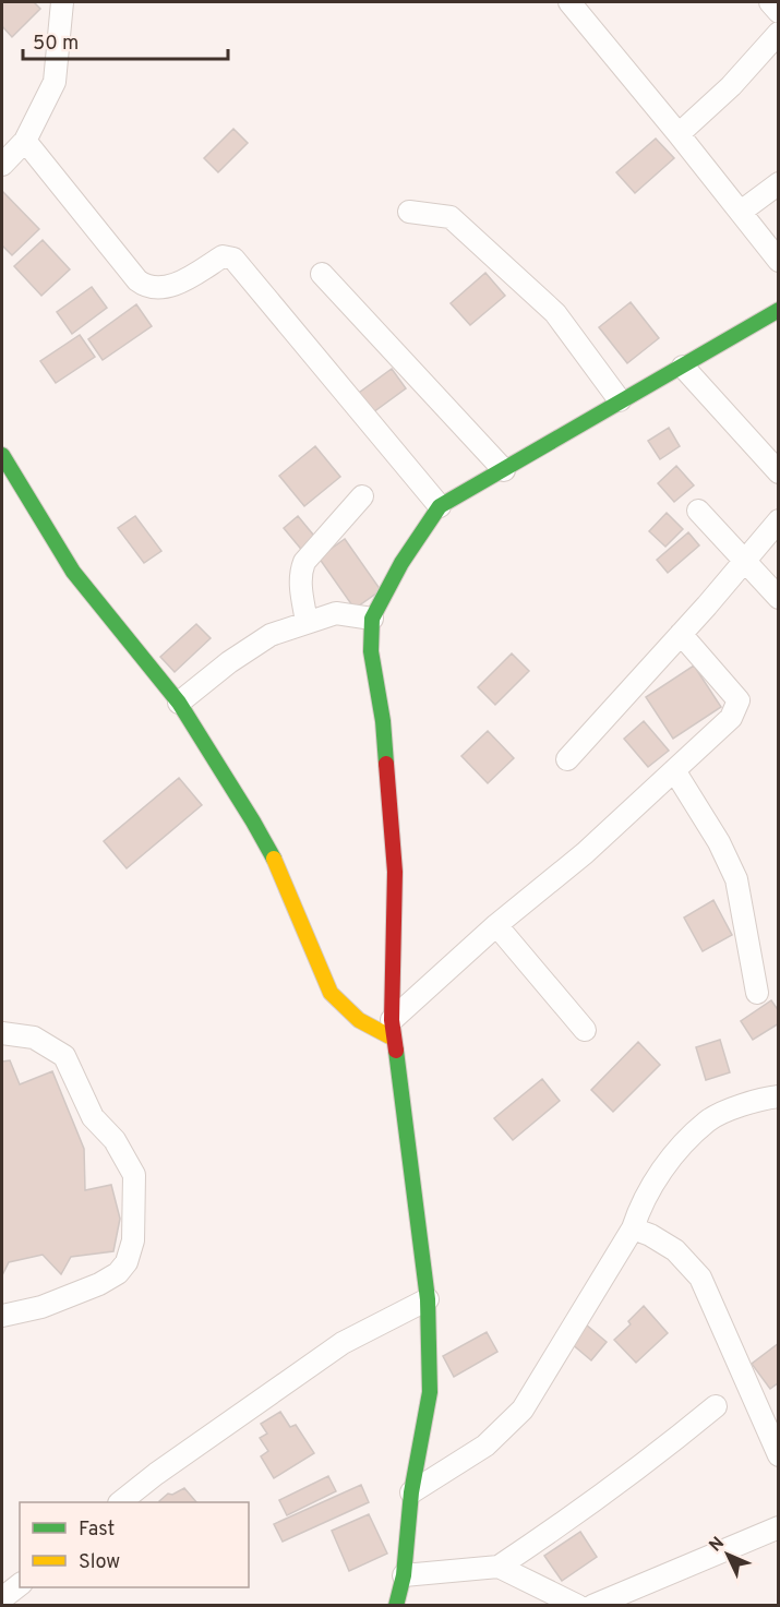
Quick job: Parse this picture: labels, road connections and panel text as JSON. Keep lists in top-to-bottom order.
{
  "legend": ["Fast", "Slow"],
  "scale_bar": "50 m",
  "north": "top left"
}
